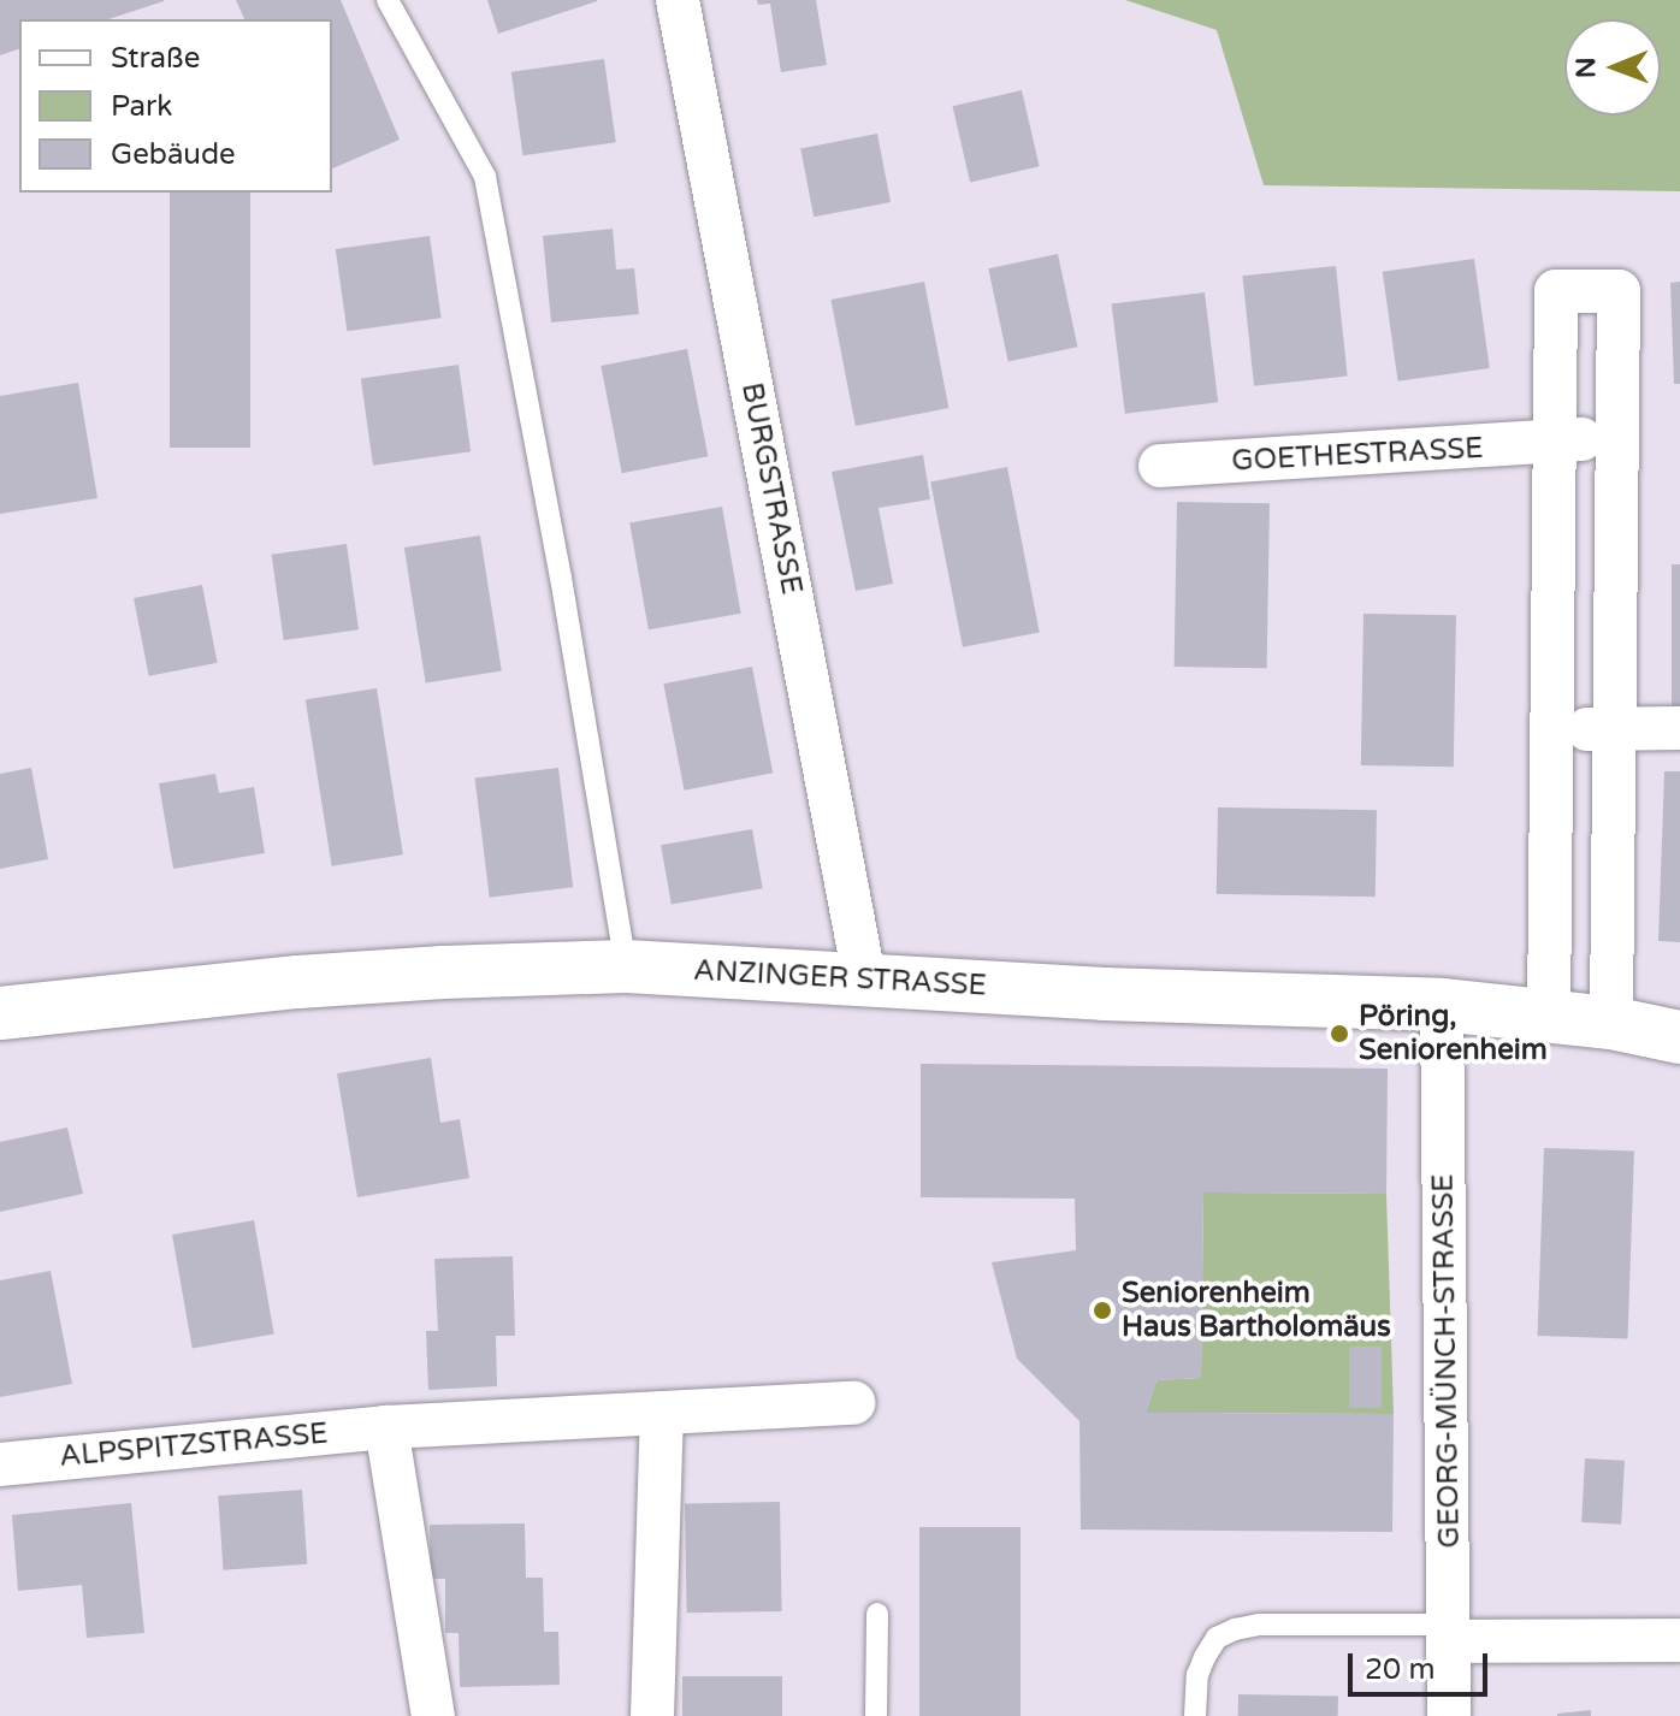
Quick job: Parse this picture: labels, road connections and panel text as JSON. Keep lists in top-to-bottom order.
{
  "streets": {
    "street": [
      "GOETHESTRASSE",
      "BURGSTRASSE",
      "ANZINGER STRASSE",
      "GEORG-MÜNCH-STRASSE",
      "ALPSPITZSTRASSE"
    ]
  },
  "crossings": [
    ["BURGSTRASSE", "ANZINGER STRASSE"],
    ["ANZINGER STRASSE", "GEORG-MÜNCH-STRASSE"]
  ],
  "places": ["Pöring, Seniorenheim", "Seniorenheim Haus Bartholomäus"],
  "legend": ["Straße", "Park", "Gebäude"],
  "scale_bar": "20 m",
  "north": "left"
}
